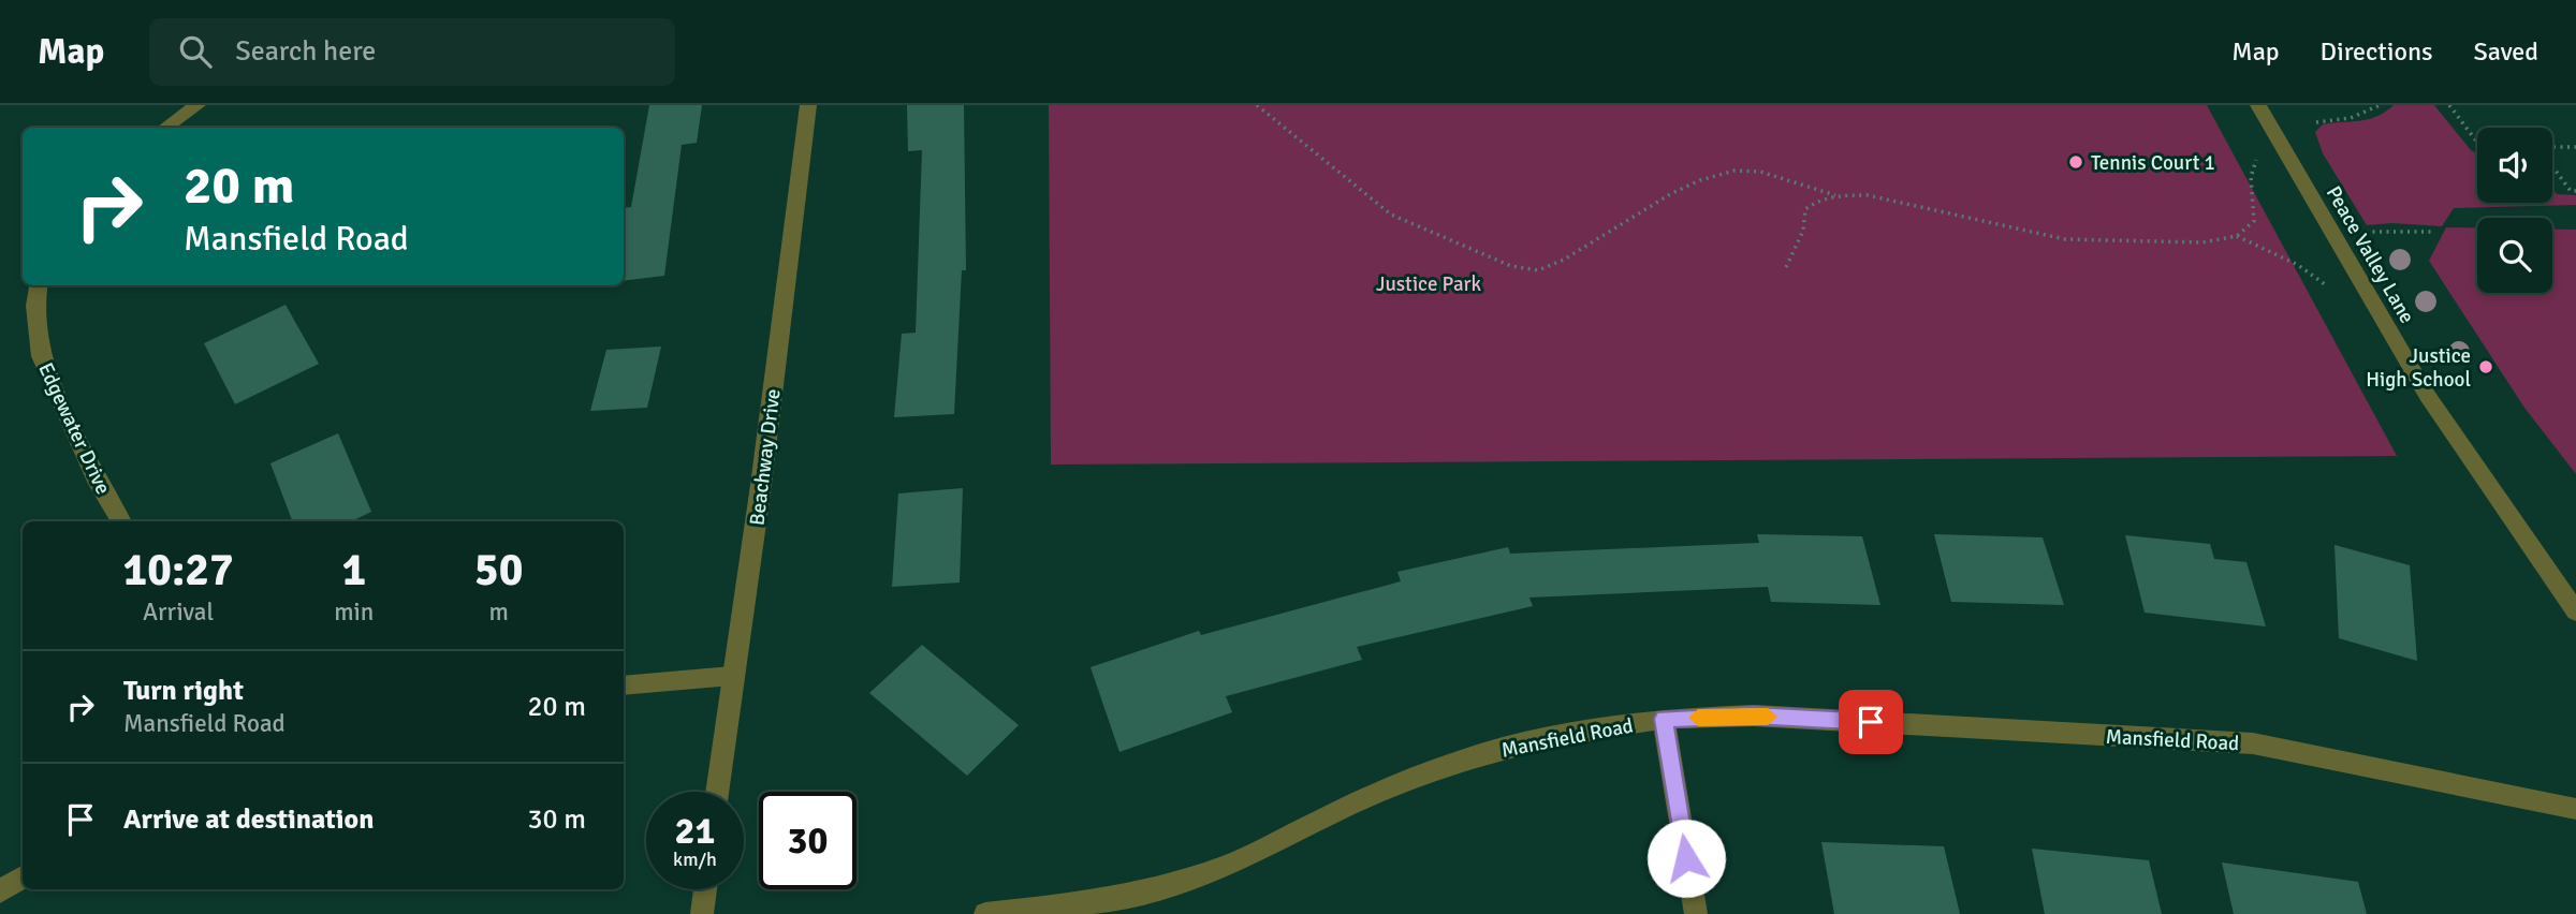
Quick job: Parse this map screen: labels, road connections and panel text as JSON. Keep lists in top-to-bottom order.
{
  "streets": {
    "street": [
      "Peace Valley Lane",
      "Edgewater Drive",
      "Beachway Drive",
      "Mansfield Road"
    ]
  },
  "parks": ["Justice Park"],
  "places": ["Tennis Court 1", "Justice High School"],
  "page": {
    "header": "Map",
    "search": "Search here",
    "nav": ["Map", "Directions", "Saved"],
    "turn": ["20 m", "Mansfield Road"],
    "eta": [
      "10:27",
      "Arrival",
      "1",
      "min",
      "50",
      "m"
    ],
    "list": [
      {
        "name": "Turn right",
        "note": "Mansfield Road",
        "value": "20 m"
      },
      {
        "name": "Arrive at destination",
        "value": "30 m"
      }
    ],
    "speed": "21 km/h",
    "limit": "30"
  }
}
